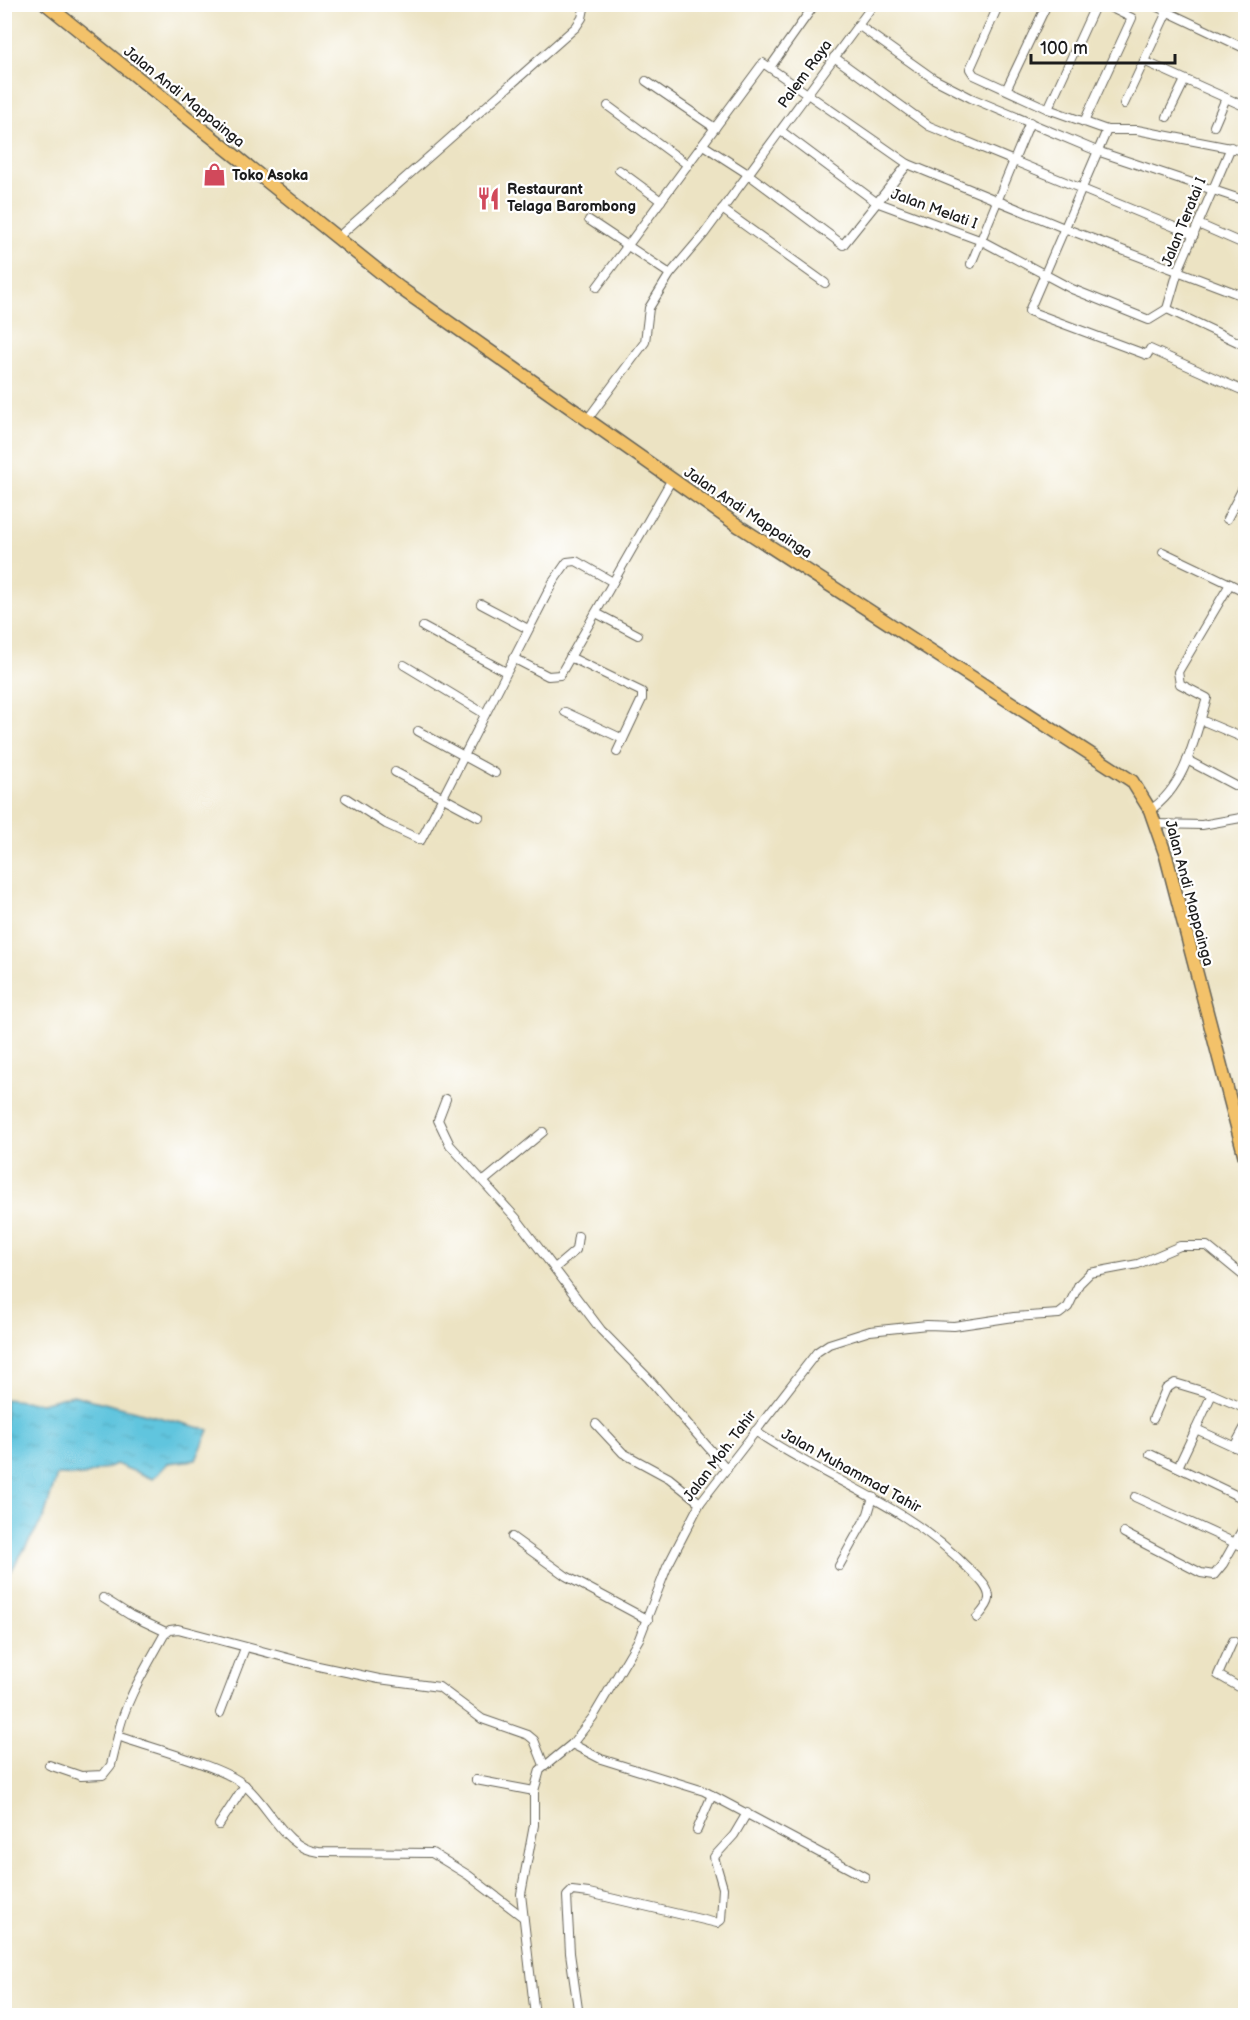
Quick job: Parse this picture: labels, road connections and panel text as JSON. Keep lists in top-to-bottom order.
{
  "streets": {
    "main road": ["Jalan Andi Mappainga"],
    "street": [
      "Palem Raya",
      "Jalan Melati I",
      "Jalan Teratai I",
      "Jalan Moh. Tahir",
      "Jalan Muhammad Tahir"
    ]
  },
  "crossings": [
    ["Palem Raya", "Jalan Andi Mappainga"],
    ["Palem Raya", "Jalan Melati I"],
    ["Jalan Moh. Tahir", "Jalan Muhammad Tahir"]
  ],
  "places": {
    "shop": ["Toko Asoka"],
    "restaurant": ["Restaurant Telaga Barombong"]
  },
  "scale_bar": "100 m"
}
